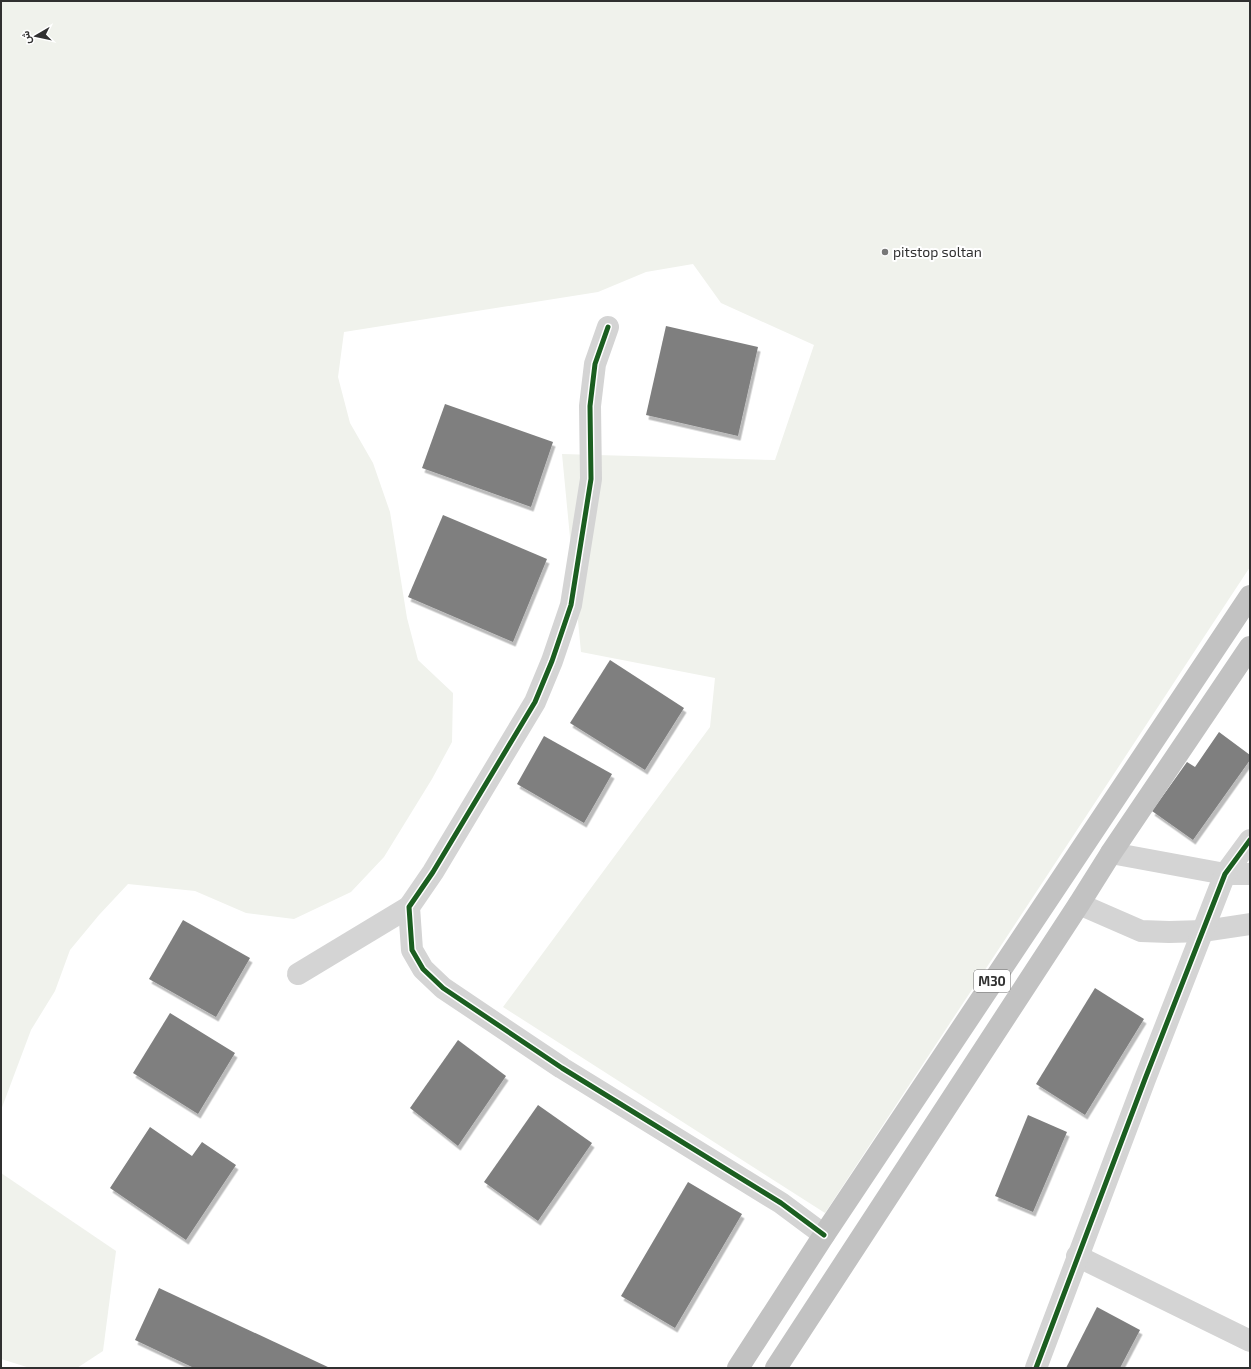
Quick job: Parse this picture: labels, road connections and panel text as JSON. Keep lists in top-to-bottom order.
{
  "streets": {
    "highway": ["M30"]
  },
  "places": ["pitstop soltan"],
  "north": "left"
}
